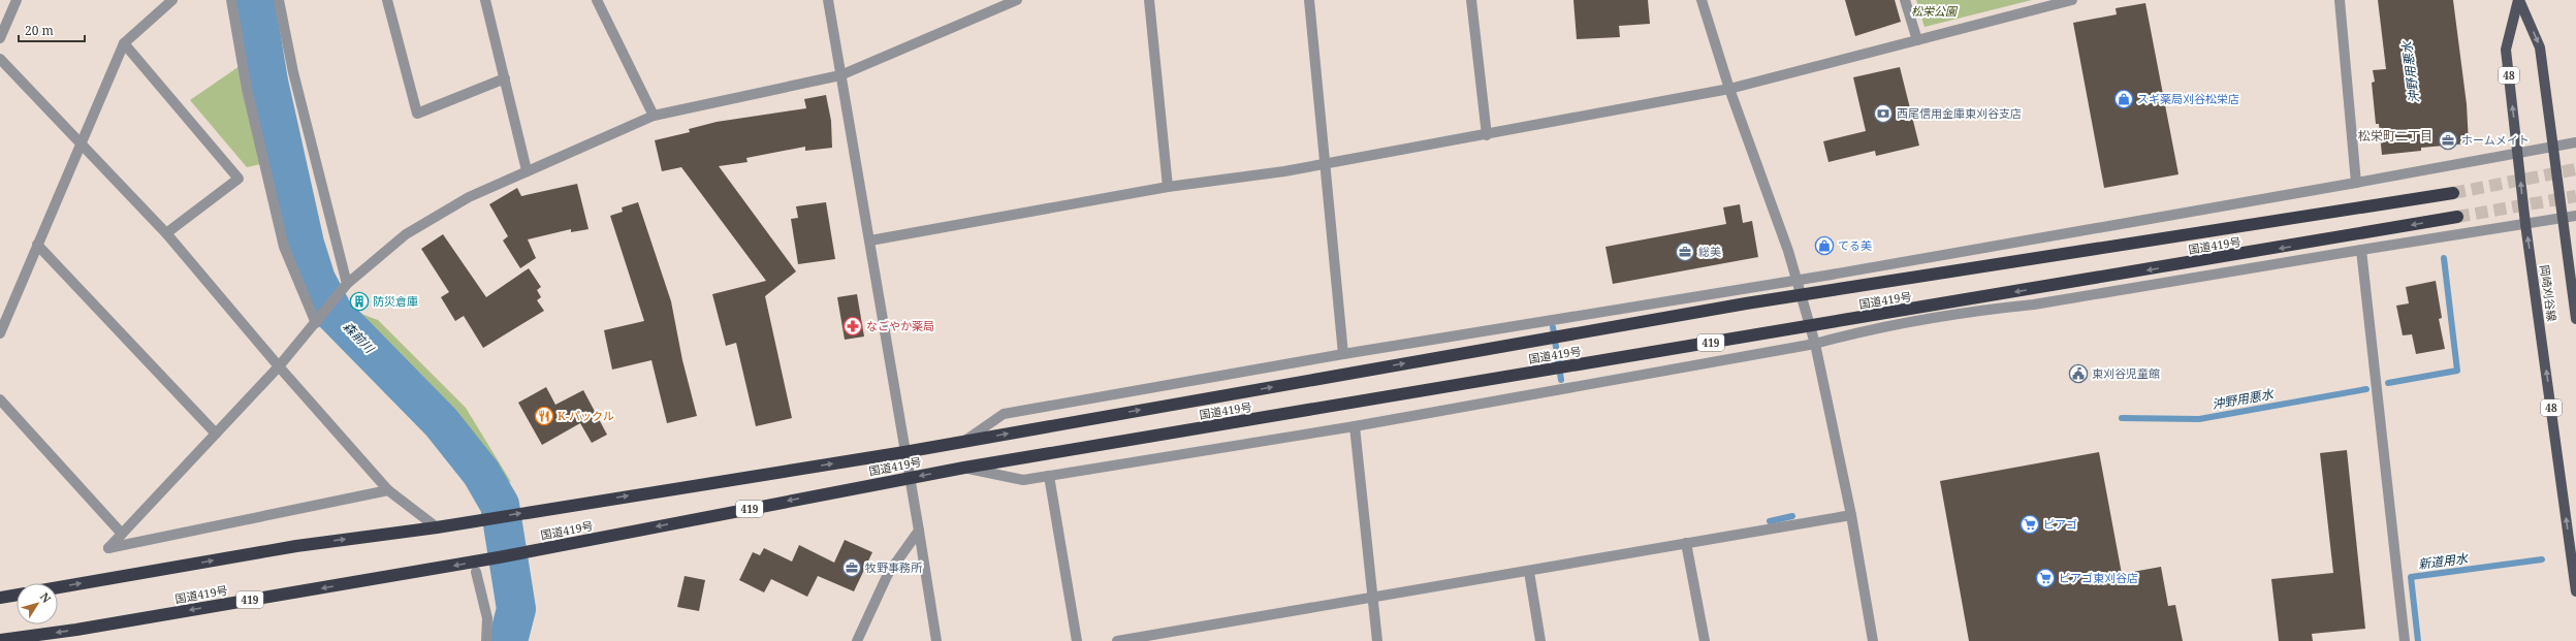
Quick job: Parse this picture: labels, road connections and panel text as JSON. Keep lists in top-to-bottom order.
{
  "streets": {
    "highway": ["国道419号", "419"],
    "main road": ["48", "岡崎刈谷線"]
  },
  "districts": ["松栄町二丁目"],
  "water": ["沖野用悪水", "森前川", "新道用水"],
  "parks": ["松栄公園"],
  "places": {
    "shop": ["スギ薬局刈谷松栄店", "てる美"],
    "bank": ["西尾信用金庫東刈谷支店"],
    "office": ["ホームメイト", "総美", "牧野事務所"],
    "building": ["防災倉庫"],
    "pharmacy": ["なごやか薬局"],
    "public building": ["東刈谷児童館"],
    "restaurant": ["K-パックル"],
    "supermarket": ["ピアゴ", "ピアゴ東刈谷店"]
  },
  "scale_bar": "20 m",
  "north": "top right"
}
